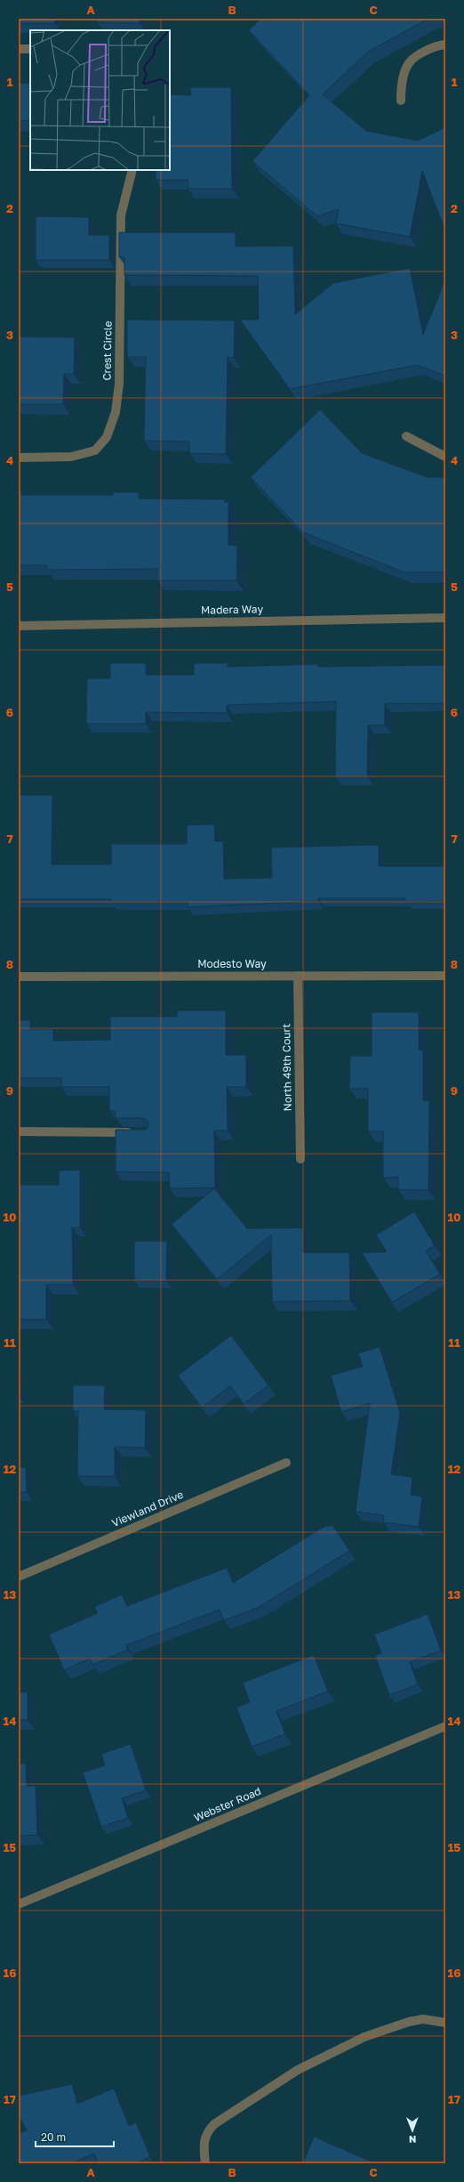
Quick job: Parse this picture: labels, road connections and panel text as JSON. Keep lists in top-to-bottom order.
{
  "streets": {
    "street": [
      "Crest Circle",
      "Madera Way",
      "Modesto Way",
      "North 49th Court",
      "Viewland Drive",
      "Webster Road"
    ]
  },
  "crossings": [
    ["Modesto Way", "North 49th Court"]
  ],
  "scale_bar": "20 m",
  "north": "bottom",
  "grid": {
    "columns": ["A", "B", "C"],
    "rows": [
      "1",
      "2",
      "3",
      "4",
      "5",
      "6",
      "7",
      "8",
      "9",
      "10",
      "11",
      "12",
      "13",
      "14",
      "15",
      "16",
      "17"
    ]
  }
}
